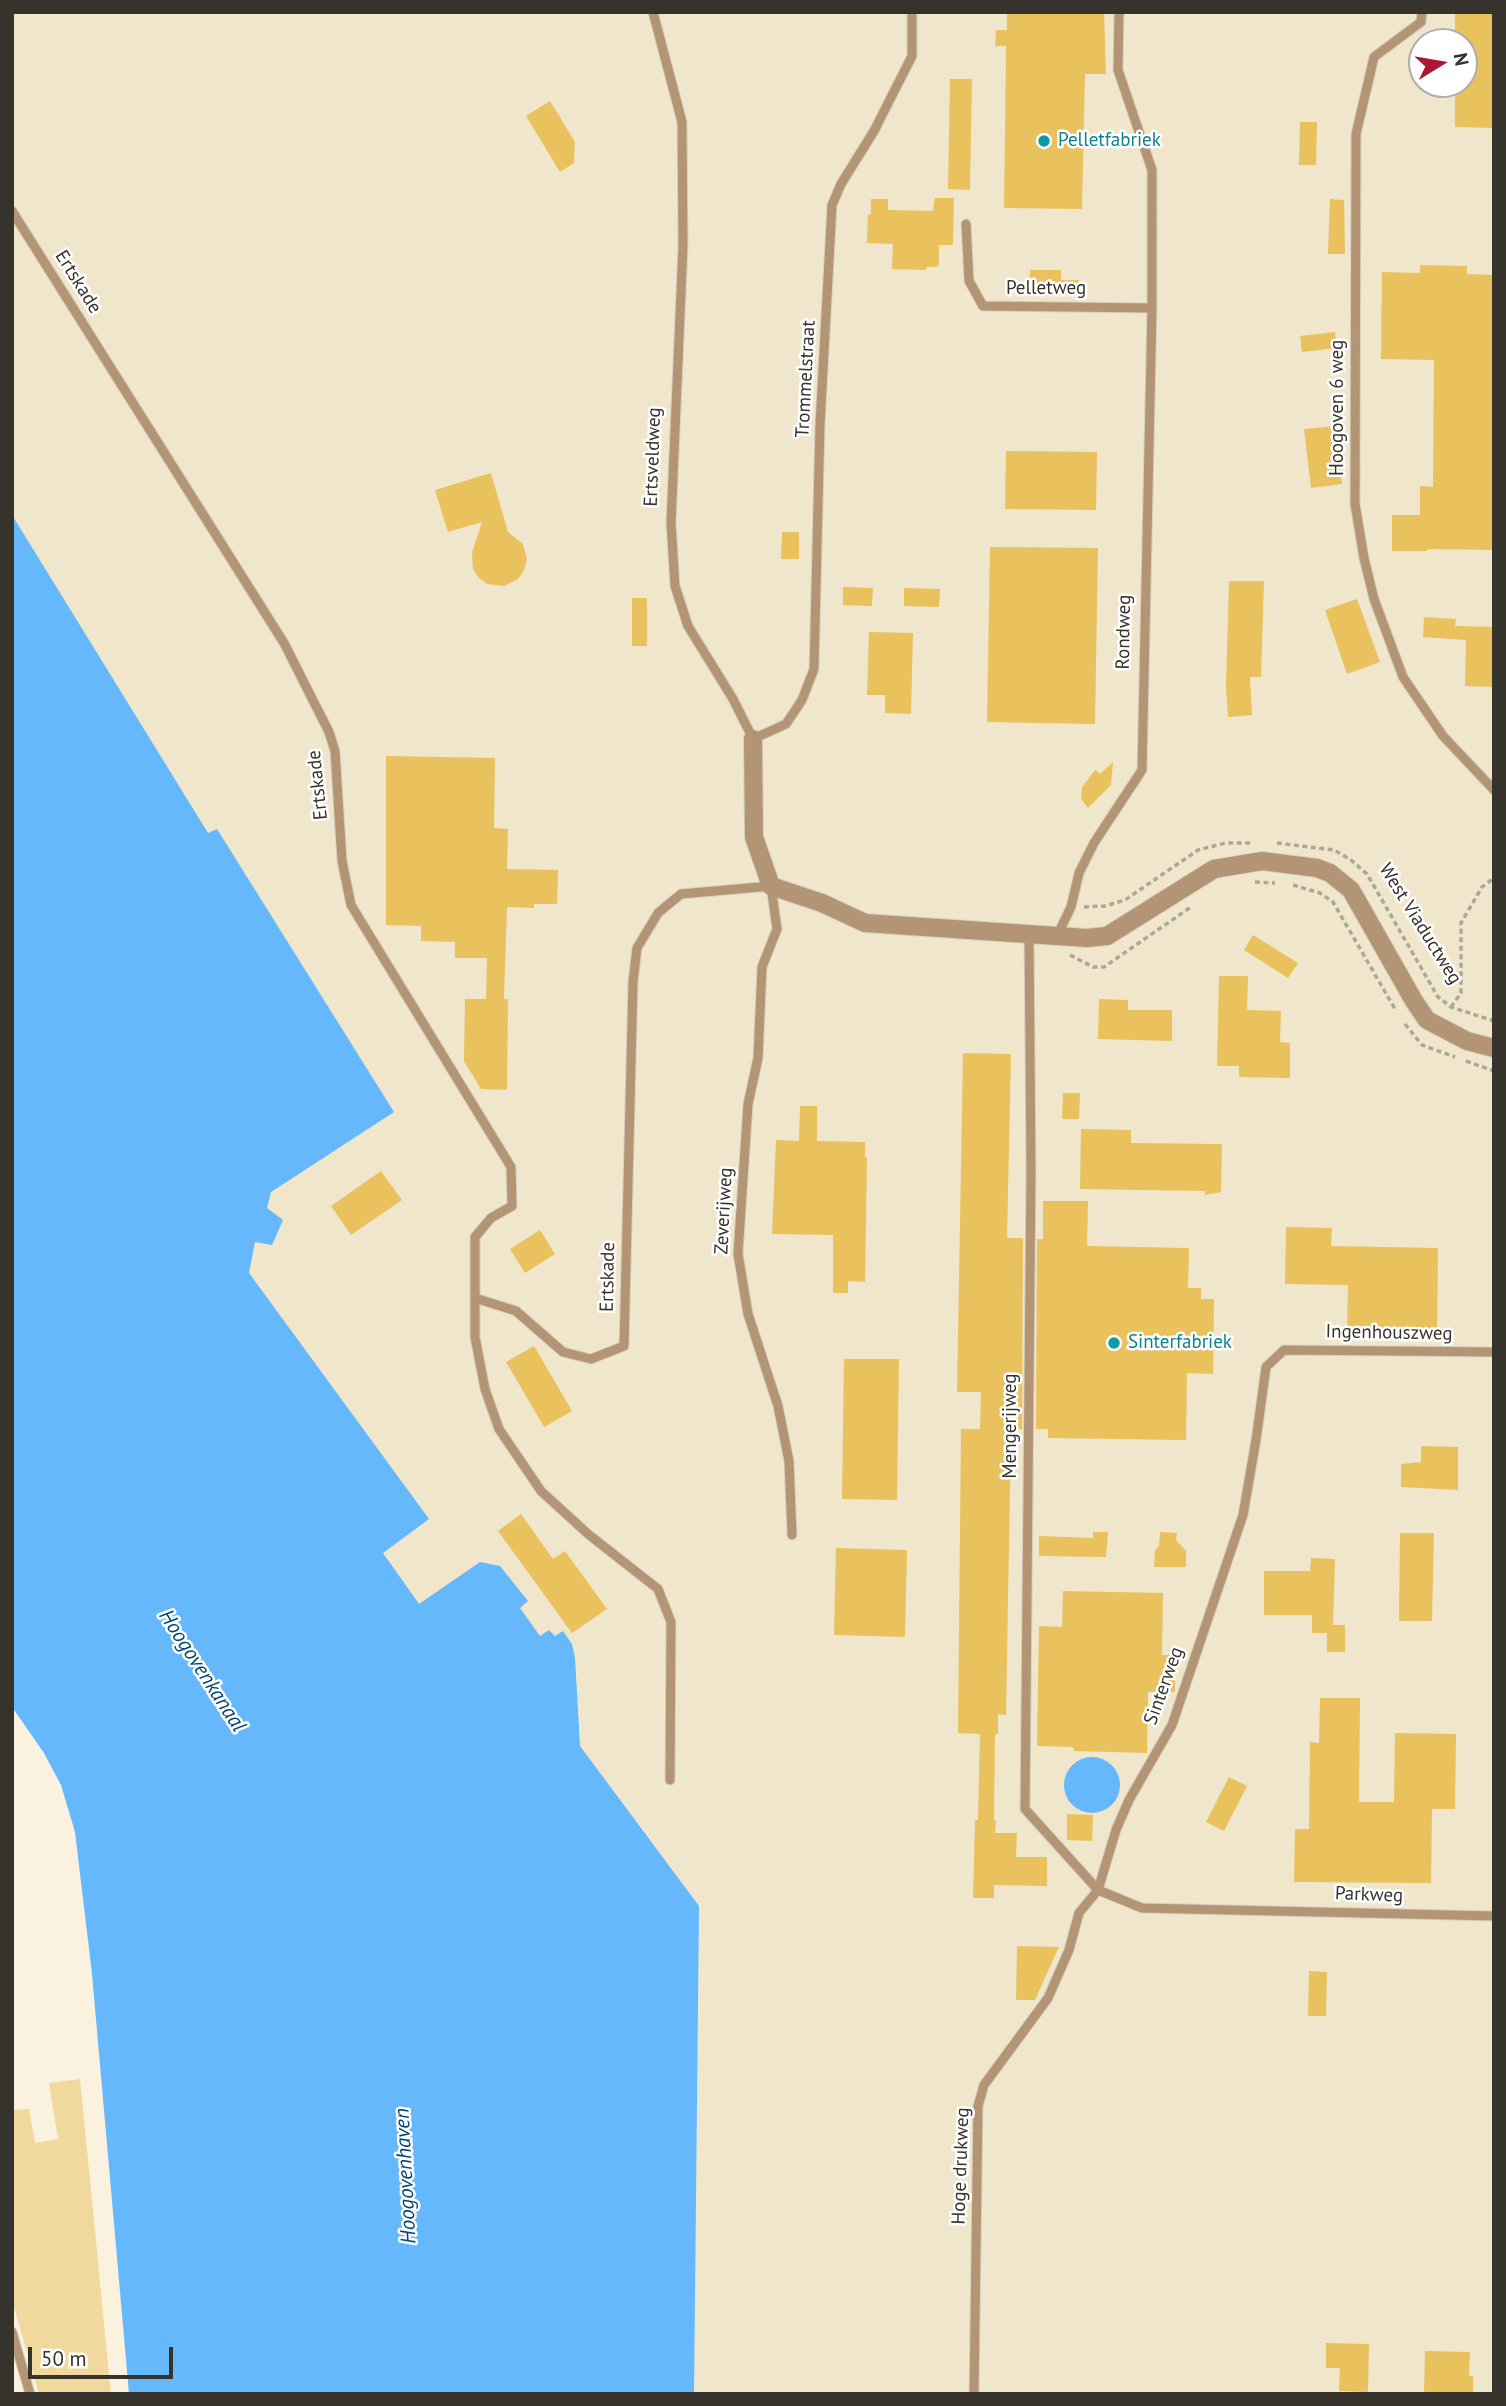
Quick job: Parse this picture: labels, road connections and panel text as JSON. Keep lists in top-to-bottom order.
{
  "streets": {
    "street": ["Ertsveldweg", "West Viaductweg"],
    "lane": [
      "Ertskade",
      "Pelletweg",
      "Trommelstraat",
      "Hoogoven 6 weg",
      "Rondweg",
      "Zeverijweg",
      "Ingenhouszweg",
      "Mengerijweg",
      "Sinterweg",
      "Parkweg",
      "Hoge drukweg"
    ]
  },
  "crossings": [
    ["Ertskade", "Ertsveldweg"],
    ["Ertskade", "Zeverijweg"],
    ["Pelletweg", "Rondweg"],
    ["Trommelstraat", "Ertsveldweg"],
    ["Ertsveldweg", "Zeverijweg"],
    ["Rondweg", "West Viaductweg"],
    ["Ingenhouszweg", "Sinterweg"],
    ["Mengerijweg", "Sinterweg"],
    ["Mengerijweg", "Parkweg"],
    ["Mengerijweg", "Hoge drukweg"],
    ["Sinterweg", "Parkweg"],
    ["Sinterweg", "Hoge drukweg"],
    ["Parkweg", "Hoge drukweg"]
  ],
  "water": ["Hoogovenkanaal", "Hoogovenhaven"],
  "places": ["Pelletfabriek", "Sinterfabriek"],
  "scale_bar": "50 m",
  "north": "right"
}
